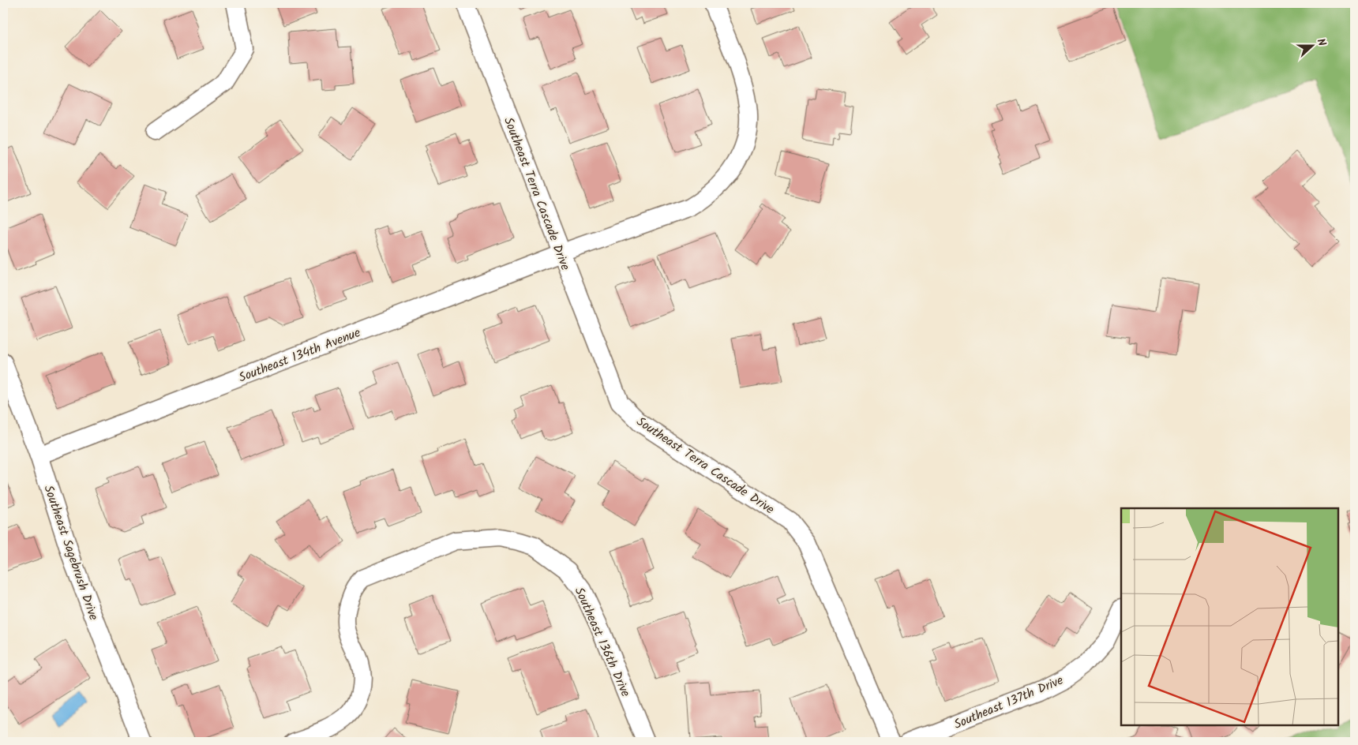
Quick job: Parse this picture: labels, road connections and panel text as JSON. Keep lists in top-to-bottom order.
{
  "streets": {
    "street": [
      "Southeast Terra Cascade Drive",
      "Southeast 134th Avenue",
      "Southeast Sagebrush Drive",
      "Southeast 136th Drive",
      "Southeast 137th Drive"
    ]
  },
  "crossings": [
    ["Southeast Terra Cascade Drive", "Southeast 134th Avenue"],
    ["Southeast 134th Avenue", "Southeast Sagebrush Drive"]
  ],
  "north": "right"
}
